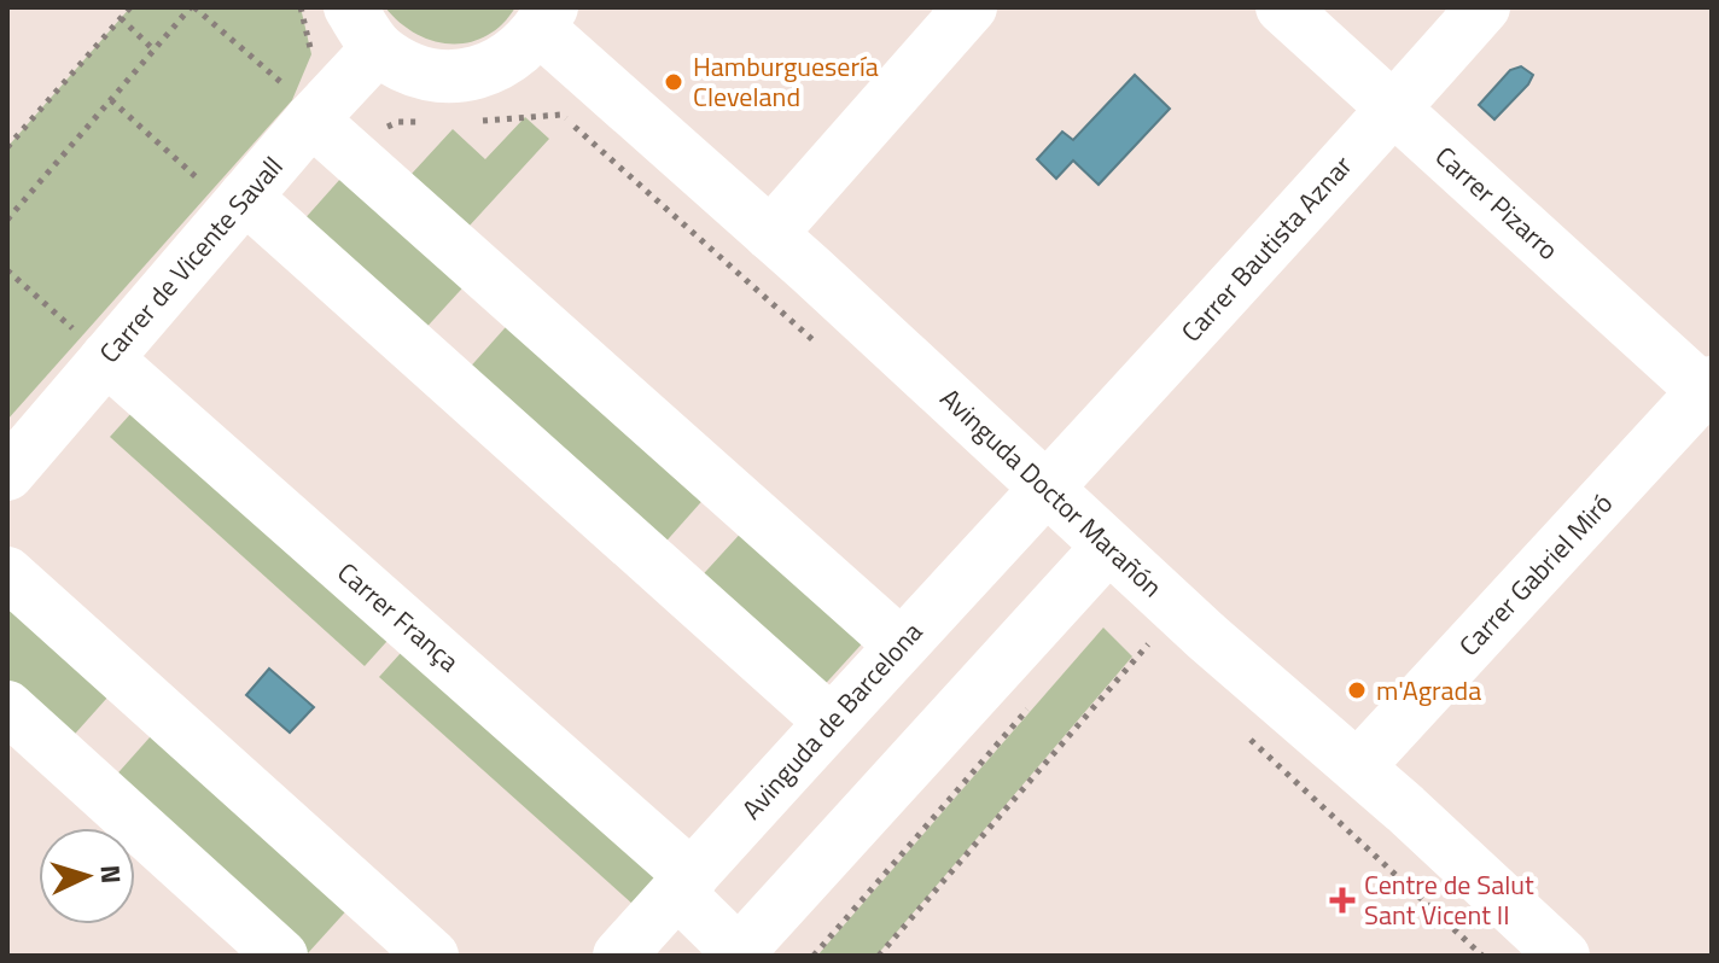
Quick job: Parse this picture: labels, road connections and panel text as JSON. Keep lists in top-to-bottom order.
{
  "streets": {
    "street": [
      "Carrer Pizarro",
      "Carrer Bautista Aznar",
      "Carrer de Vicente Savall",
      "Avinguda Doctor Marañón",
      "Carrer Gabriel Miró",
      "Carrer França",
      "Avinguda de Barcelona"
    ]
  },
  "crossings": [
    ["Carrer Pizarro", "Carrer Bautista Aznar"],
    ["Carrer Pizarro", "Carrer Gabriel Miró"],
    ["Carrer Bautista Aznar", "Avinguda Doctor Marañón"],
    ["Carrer Bautista Aznar", "Avinguda de Barcelona"],
    ["Carrer de Vicente Savall", "Carrer França"],
    ["Avinguda Doctor Marañón", "Carrer Gabriel Miró"],
    ["Avinguda Doctor Marañón", "Avinguda de Barcelona"],
    ["Carrer França", "Avinguda de Barcelona"]
  ],
  "places": {
    "other": ["Hamburguesería Cleveland", "m'Agrada"],
    "health": ["Centre de Salut Sant Vicent II"]
  },
  "north": "right"
}
